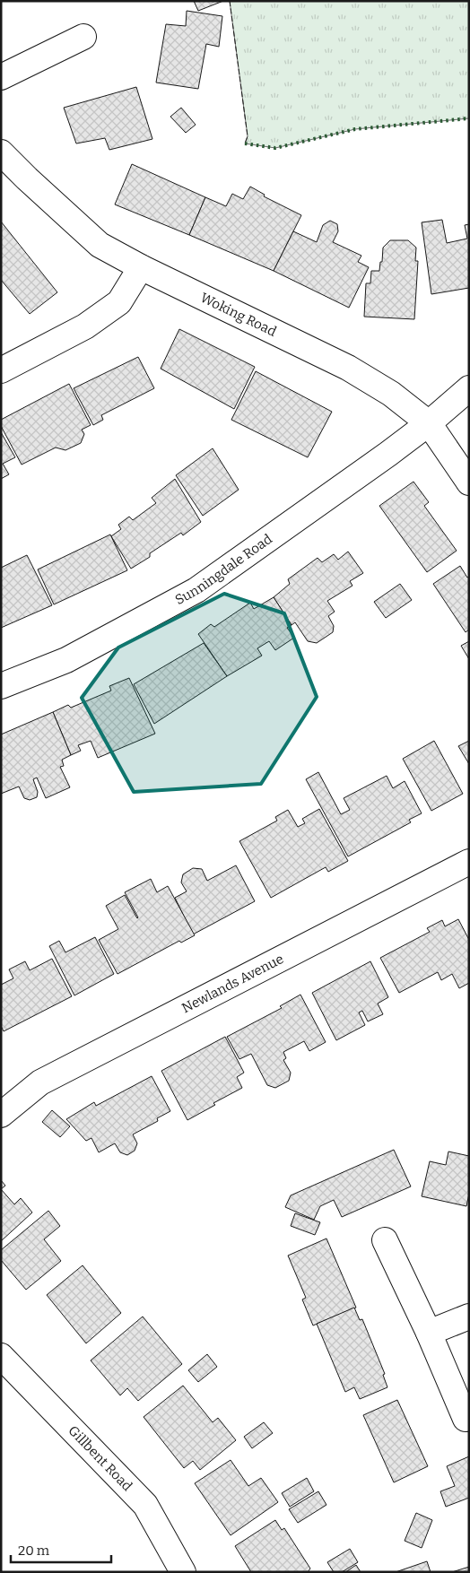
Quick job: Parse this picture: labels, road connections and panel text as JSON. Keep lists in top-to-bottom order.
{
  "streets": {
    "street": [
      "Woking Road",
      "Sunningdale Road",
      "Newlands Avenue",
      "Gillbent Road"
    ]
  },
  "crossings": [
    ["Woking Road", "Sunningdale Road"]
  ],
  "scale_bar": "20 m"
}
